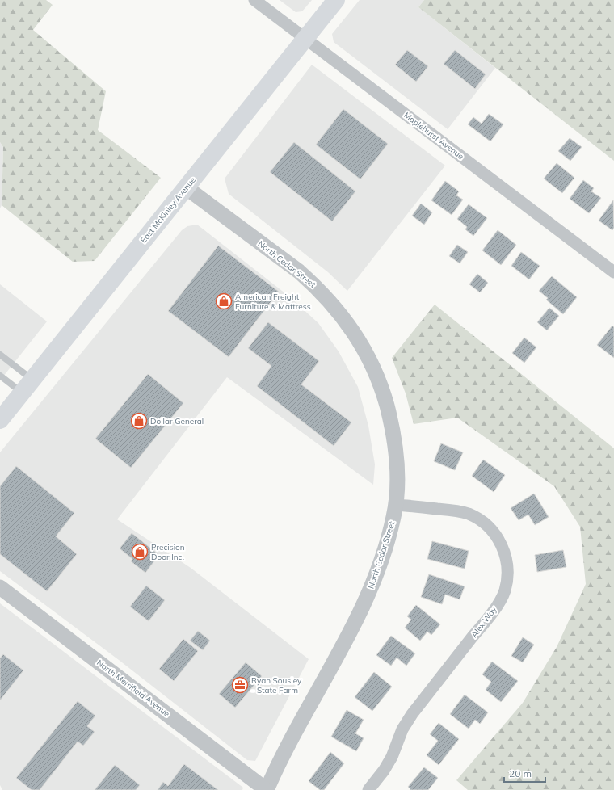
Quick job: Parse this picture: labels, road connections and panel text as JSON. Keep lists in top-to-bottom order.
{
  "streets": {
    "main road": ["East McKinley Avenue"],
    "street": [
      "Maplehurst Avenue",
      "North Cedar Street",
      "Alex Way",
      "North Merrifield Avenue"
    ]
  },
  "crossings": [
    ["Maplehurst Avenue", "East McKinley Avenue"],
    ["East McKinley Avenue", "North Cedar Street"],
    ["North Cedar Street", "Alex Way"],
    ["North Cedar Street", "North Merrifield Avenue"]
  ],
  "places": {
    "shop": ["American Freight Furniture & Mattress", "Dollar General", "Precision Door Inc."],
    "office": ["Ryan Sousley - State Farm"]
  },
  "scale_bar": "20 m"
}
